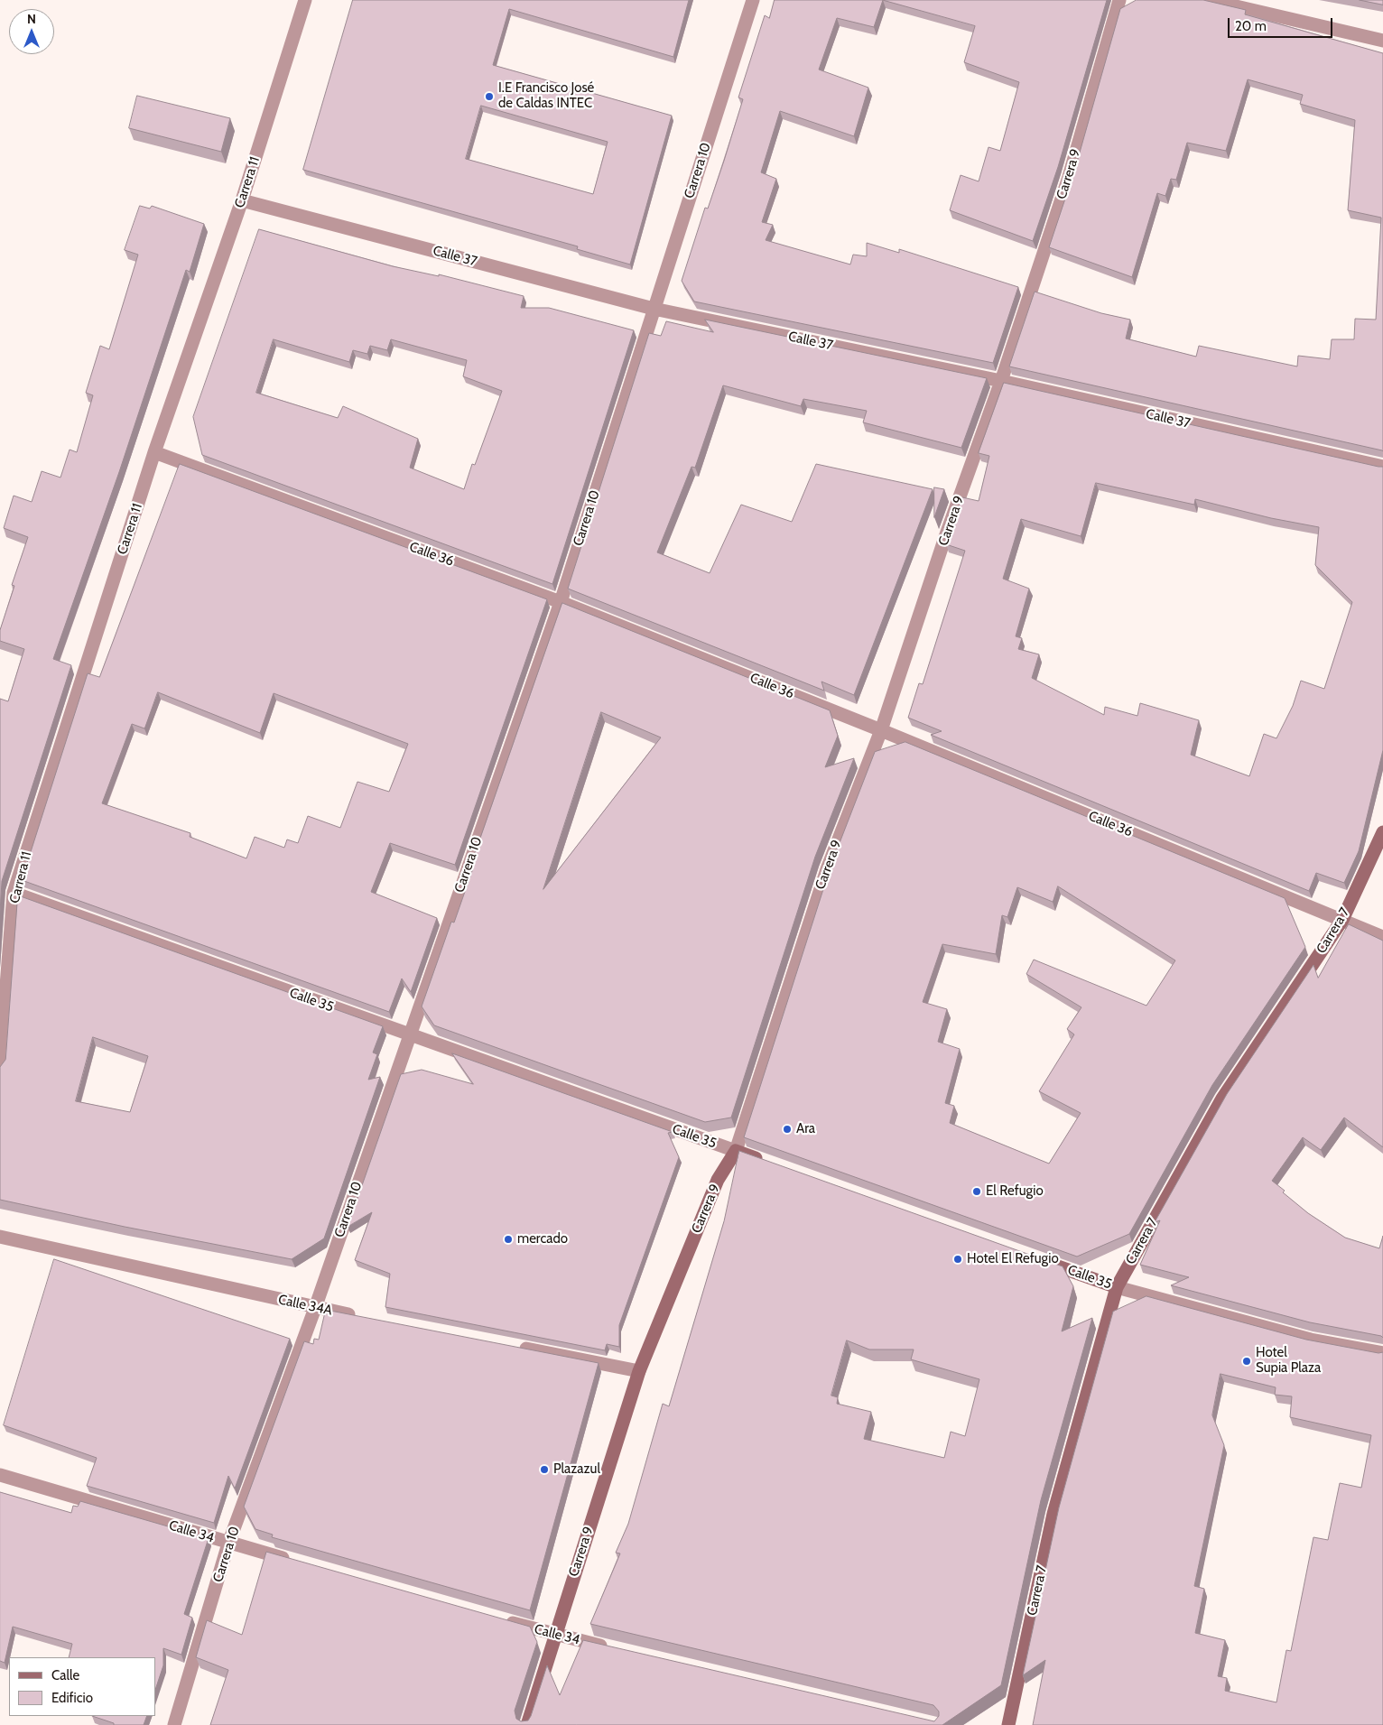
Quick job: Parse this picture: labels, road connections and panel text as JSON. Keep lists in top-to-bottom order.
{
  "streets": {
    "main road": ["Carrera 9", "Carrera 7", "Calle 35"],
    "street": [
      "Carrera 10",
      "Carrera 11",
      "Calle 37",
      "Calle 36",
      "Calle 34A",
      "Calle 34"
    ]
  },
  "crossings": [
    ["Carrera 10", "Calle 37"],
    ["Carrera 10", "Calle 36"],
    ["Carrera 10", "Calle 35"],
    ["Carrera 10", "Calle 34A"],
    ["Carrera 10", "Calle 34"],
    ["Carrera 9", "Calle 37"],
    ["Carrera 9", "Calle 36"],
    ["Carrera 9", "Calle 35"],
    ["Carrera 9", "Calle 34"],
    ["Carrera 11", "Calle 37"],
    ["Carrera 11", "Calle 36"],
    ["Carrera 11", "Calle 35"],
    ["Calle 36", "Carrera 7"],
    ["Carrera 7", "Calle 35"]
  ],
  "places": [
    "I.E Francisco José de Caldas INTEC",
    "Ara",
    "El Refugio",
    "mercado",
    "Hotel El Refugio",
    "Hotel Supia Plaza",
    "Plazazul"
  ],
  "legend": ["Calle", "Edificio"],
  "scale_bar": "20 m",
  "north": "top"
}
